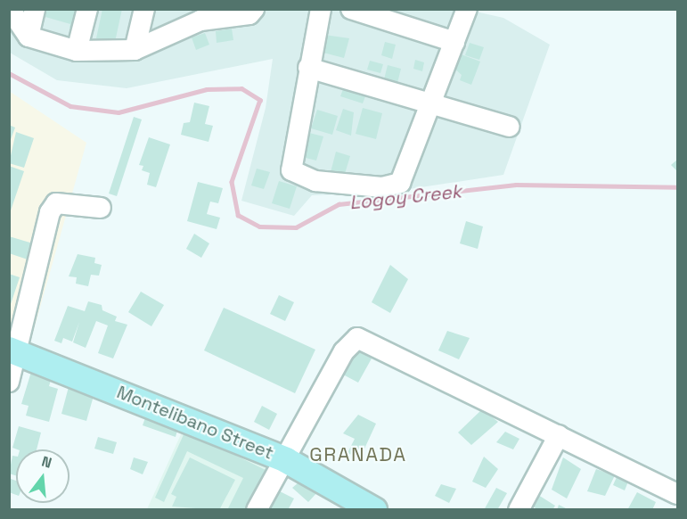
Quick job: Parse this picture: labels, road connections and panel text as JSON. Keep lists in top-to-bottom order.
{
  "streets": {
    "main road": ["Montelibano Street"]
  },
  "districts": ["GRANADA"],
  "water": ["Logoy Creek"],
  "north": "top"
}
